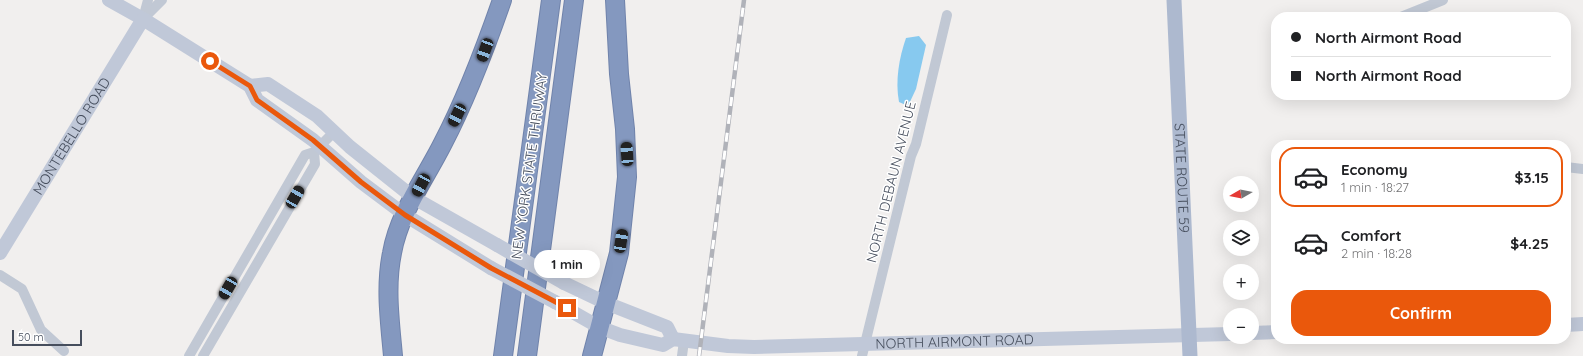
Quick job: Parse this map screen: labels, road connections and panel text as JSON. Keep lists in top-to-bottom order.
{
  "streets": {
    "highway": ["NEW YORK STATE THRUWAY"],
    "main road": ["STATE ROUTE 59"],
    "street": ["MONTEBELLO ROAD", "NORTH DEBAUN AVENUE", "NORTH AIRMONT ROAD"]
  },
  "crossings": [
    ["MONTEBELLO ROAD", "NORTH AIRMONT ROAD"],
    ["STATE ROUTE 59", "NORTH AIRMONT ROAD"],
    ["NORTH DEBAUN AVENUE", "NORTH AIRMONT ROAD"]
  ],
  "scale_bar": "50 m",
  "north": "left",
  "page": {
    "banner": ["North Airmont Road", "North Airmont Road"],
    "list": [
      {
        "name": "Economy",
        "note": "1 min · 18:27",
        "value": "$3.15"
      },
      {
        "name": "Comfort",
        "note": "2 min · 18:28",
        "value": "$4.25"
      }
    ],
    "map_buttons": ["+", "−"],
    "bubble": "1 min",
    "buttons": "Confirm",
    "scale": "50 m"
  }
}
